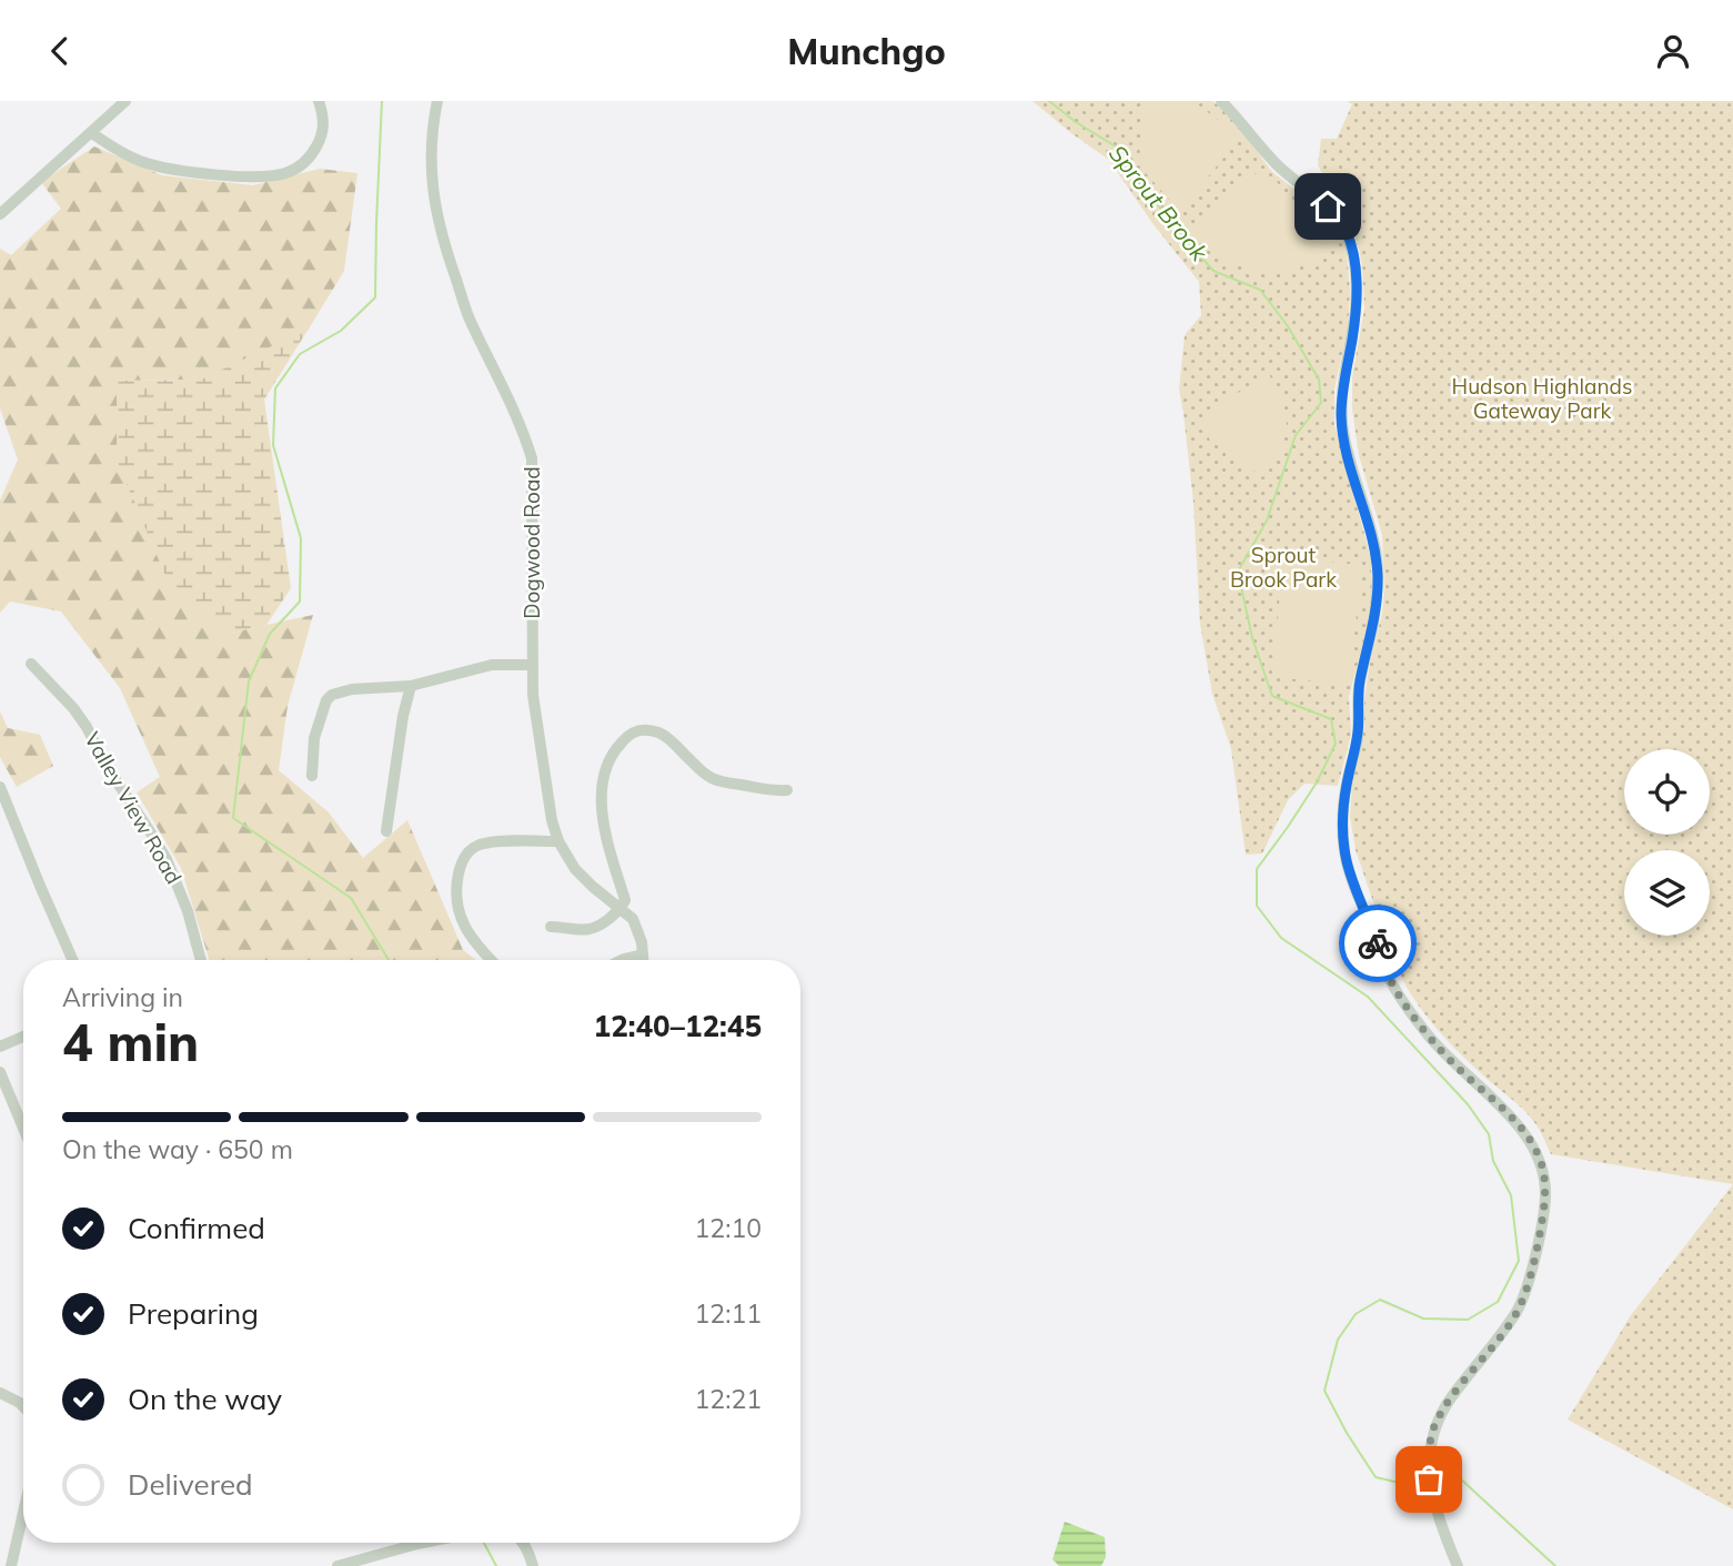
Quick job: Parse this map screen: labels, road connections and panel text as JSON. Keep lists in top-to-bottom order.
{
  "streets": {
    "street": ["Dogwood Road", "Valley View Road"]
  },
  "water": ["Sprout Brook"],
  "parks": ["Hudson Highlands Gateway Park", "Sprout Brook Park"],
  "page": {
    "header": "Munchgo",
    "heading": ["4 min", "Arriving in", "12:40–12:45"],
    "bar": "On the way · 650 m",
    "list": [
      ["Confirmed", "12:10"],
      ["Preparing", "12:11"],
      ["On the way", "12:21"],
      "Delivered"
    ]
  }
}
